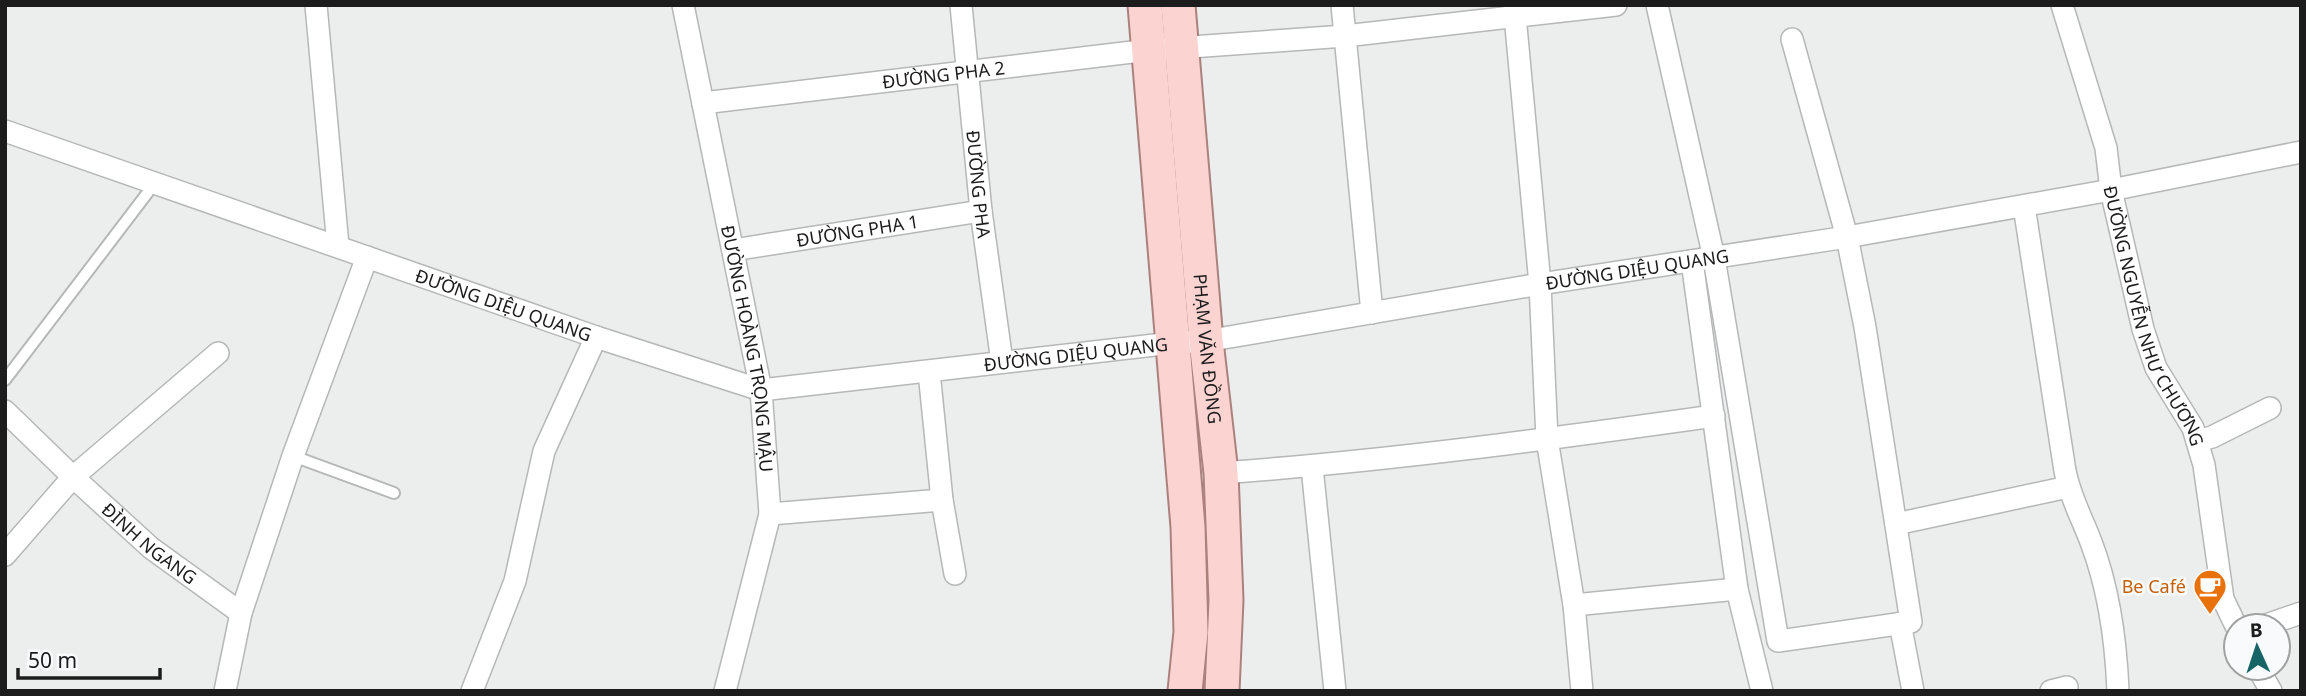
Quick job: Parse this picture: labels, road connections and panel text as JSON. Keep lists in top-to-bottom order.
{
  "streets": {
    "main road": ["PHẠM VĂN ĐỒNG"],
    "street": [
      "ĐƯỜNG PHA 2",
      "ĐƯỜNG PHA",
      "ĐƯỜNG PHA 1",
      "ĐƯỜNG DIỆU QUANG",
      "ĐƯỜNG NGUYỄN NHƯ CHƯƠNG",
      "ĐƯỜNG HOÀNG TRỌNG MẬU",
      "ĐÌNH NGANG"
    ]
  },
  "crossings": [
    ["ĐƯỜNG PHA 2", "ĐƯỜNG PHA"],
    ["ĐƯỜNG PHA 2", "PHẠM VĂN ĐỒNG"],
    ["ĐƯỜNG PHA 2", "ĐƯỜNG HOÀNG TRỌNG MẬU"],
    ["ĐƯỜNG PHA", "ĐƯỜNG PHA 1"],
    ["ĐƯỜNG PHA", "ĐƯỜNG DIỆU QUANG"],
    ["ĐƯỜNG PHA 1", "ĐƯỜNG HOÀNG TRỌNG MẬU"],
    ["ĐƯỜNG DIỆU QUANG", "ĐƯỜNG NGUYỄN NHƯ CHƯƠNG"],
    ["ĐƯỜNG DIỆU QUANG", "PHẠM VĂN ĐỒNG"],
    ["ĐƯỜNG DIỆU QUANG", "ĐƯỜNG HOÀNG TRỌNG MẬU"]
  ],
  "places": {
    "cafe": ["Be Café"]
  },
  "scale_bar": "50 m",
  "north": "top"
}
